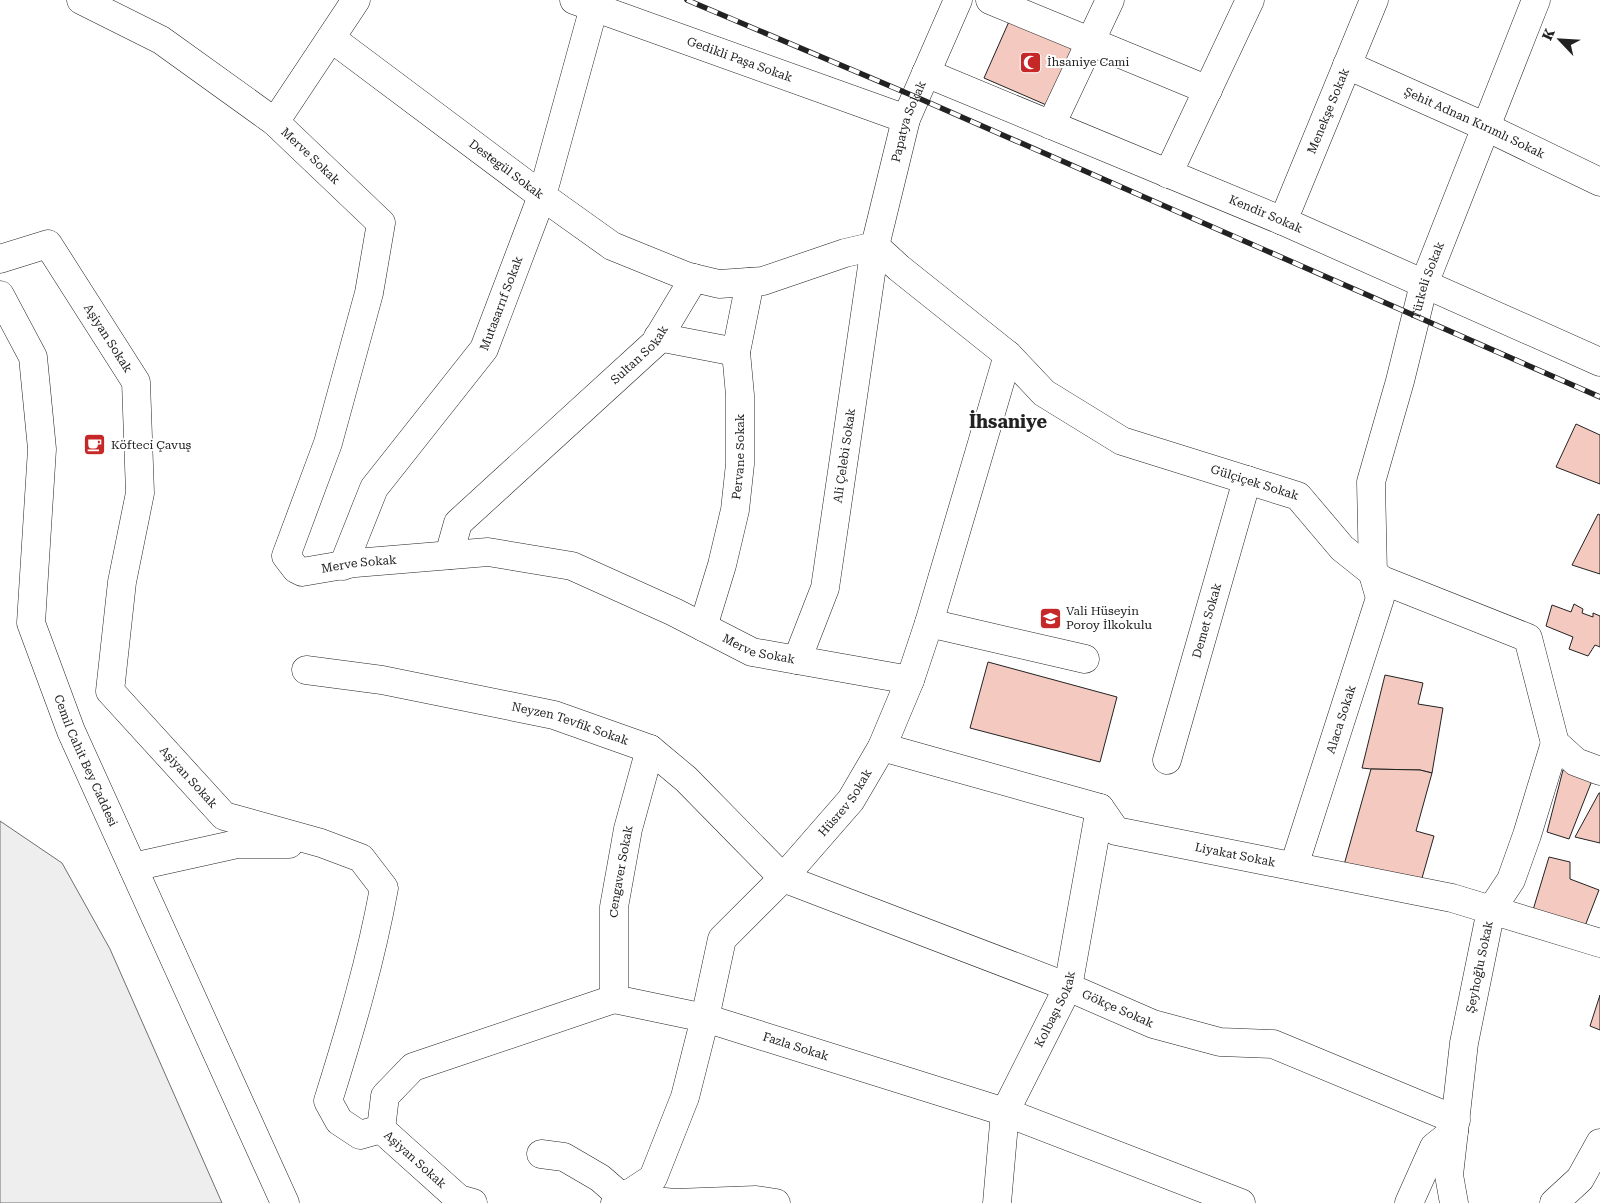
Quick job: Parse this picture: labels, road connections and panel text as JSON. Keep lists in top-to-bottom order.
{
  "streets": {
    "street": [
      "Gedikli Paşa Sokak",
      "Menekşe Sokak",
      "Papatya Sokak",
      "Şehit Adnan Kırımlı Sokak",
      "Merve Sokak",
      "Destegül Sokak",
      "Kendir Sokak",
      "Türkeli Sokak",
      "Mutasarrıf Sokak",
      "Aşiyan Sokak",
      "Sultan Sokak",
      "Ali Çelebi Sokak",
      "Pervane Sokak",
      "Gülçiçek Sokak",
      "Demet Sokak",
      "Alaca Sokak",
      "Neyzen Tevfik Sokak",
      "Cemil Cahit Bey Caddesi",
      "Hüsrev Sokak",
      "Liyakat Sokak",
      "Cengaver Sokak",
      "Şeyhoğlu Sokak",
      "Kolbaşı Sokak",
      "Gökçe Sokak",
      "Fazla Sokak"
    ]
  },
  "crossings": [
    ["Gedikli Paşa Sokak", "Papatya Sokak"],
    ["Gedikli Paşa Sokak", "Mutasarrıf Sokak"],
    ["Menekşe Sokak", "Şehit Adnan Kırımlı Sokak"],
    ["Menekşe Sokak", "Kendir Sokak"],
    ["Papatya Sokak", "Kendir Sokak"],
    ["Papatya Sokak", "Ali Çelebi Sokak"],
    ["Papatya Sokak", "Gülçiçek Sokak"],
    ["Şehit Adnan Kırımlı Sokak", "Türkeli Sokak"],
    ["Merve Sokak", "Mutasarrıf Sokak"],
    ["Merve Sokak", "Sultan Sokak"],
    ["Merve Sokak", "Ali Çelebi Sokak"],
    ["Merve Sokak", "Pervane Sokak"],
    ["Merve Sokak", "Hüsrev Sokak"],
    ["Destegül Sokak", "Mutasarrıf Sokak"],
    ["Destegül Sokak", "Sultan Sokak"],
    ["Kendir Sokak", "Türkeli Sokak"],
    ["Türkeli Sokak", "Gülçiçek Sokak"],
    ["Türkeli Sokak", "Alaca Sokak"],
    ["Ali Çelebi Sokak", "Gülçiçek Sokak"],
    ["Gülçiçek Sokak", "Demet Sokak"],
    ["Gülçiçek Sokak", "Alaca Sokak"],
    ["Gülçiçek Sokak", "Hüsrev Sokak"],
    ["Gülçiçek Sokak", "Şeyhoğlu Sokak"],
    ["Alaca Sokak", "Liyakat Sokak"],
    ["Neyzen Tevfik Sokak", "Hüsrev Sokak"],
    ["Neyzen Tevfik Sokak", "Cengaver Sokak"],
    ["Neyzen Tevfik Sokak", "Gökçe Sokak"],
    ["Hüsrev Sokak", "Gökçe Sokak"],
    ["Hüsrev Sokak", "Fazla Sokak"],
    ["Liyakat Sokak", "Şeyhoğlu Sokak"],
    ["Liyakat Sokak", "Kolbaşı Sokak"],
    ["Cengaver Sokak", "Fazla Sokak"],
    ["Şeyhoğlu Sokak", "Gökçe Sokak"],
    ["Kolbaşı Sokak", "Gökçe Sokak"],
    ["Kolbaşı Sokak", "Fazla Sokak"]
  ],
  "districts": ["İhsaniye"],
  "places": {
    "mosque": ["İhsaniye Cami"],
    "cafe": ["Köfteci Çavuş"],
    "school or university": ["Vali Hüseyin Poroy İlkokulu"]
  },
  "north": "top left"
}
